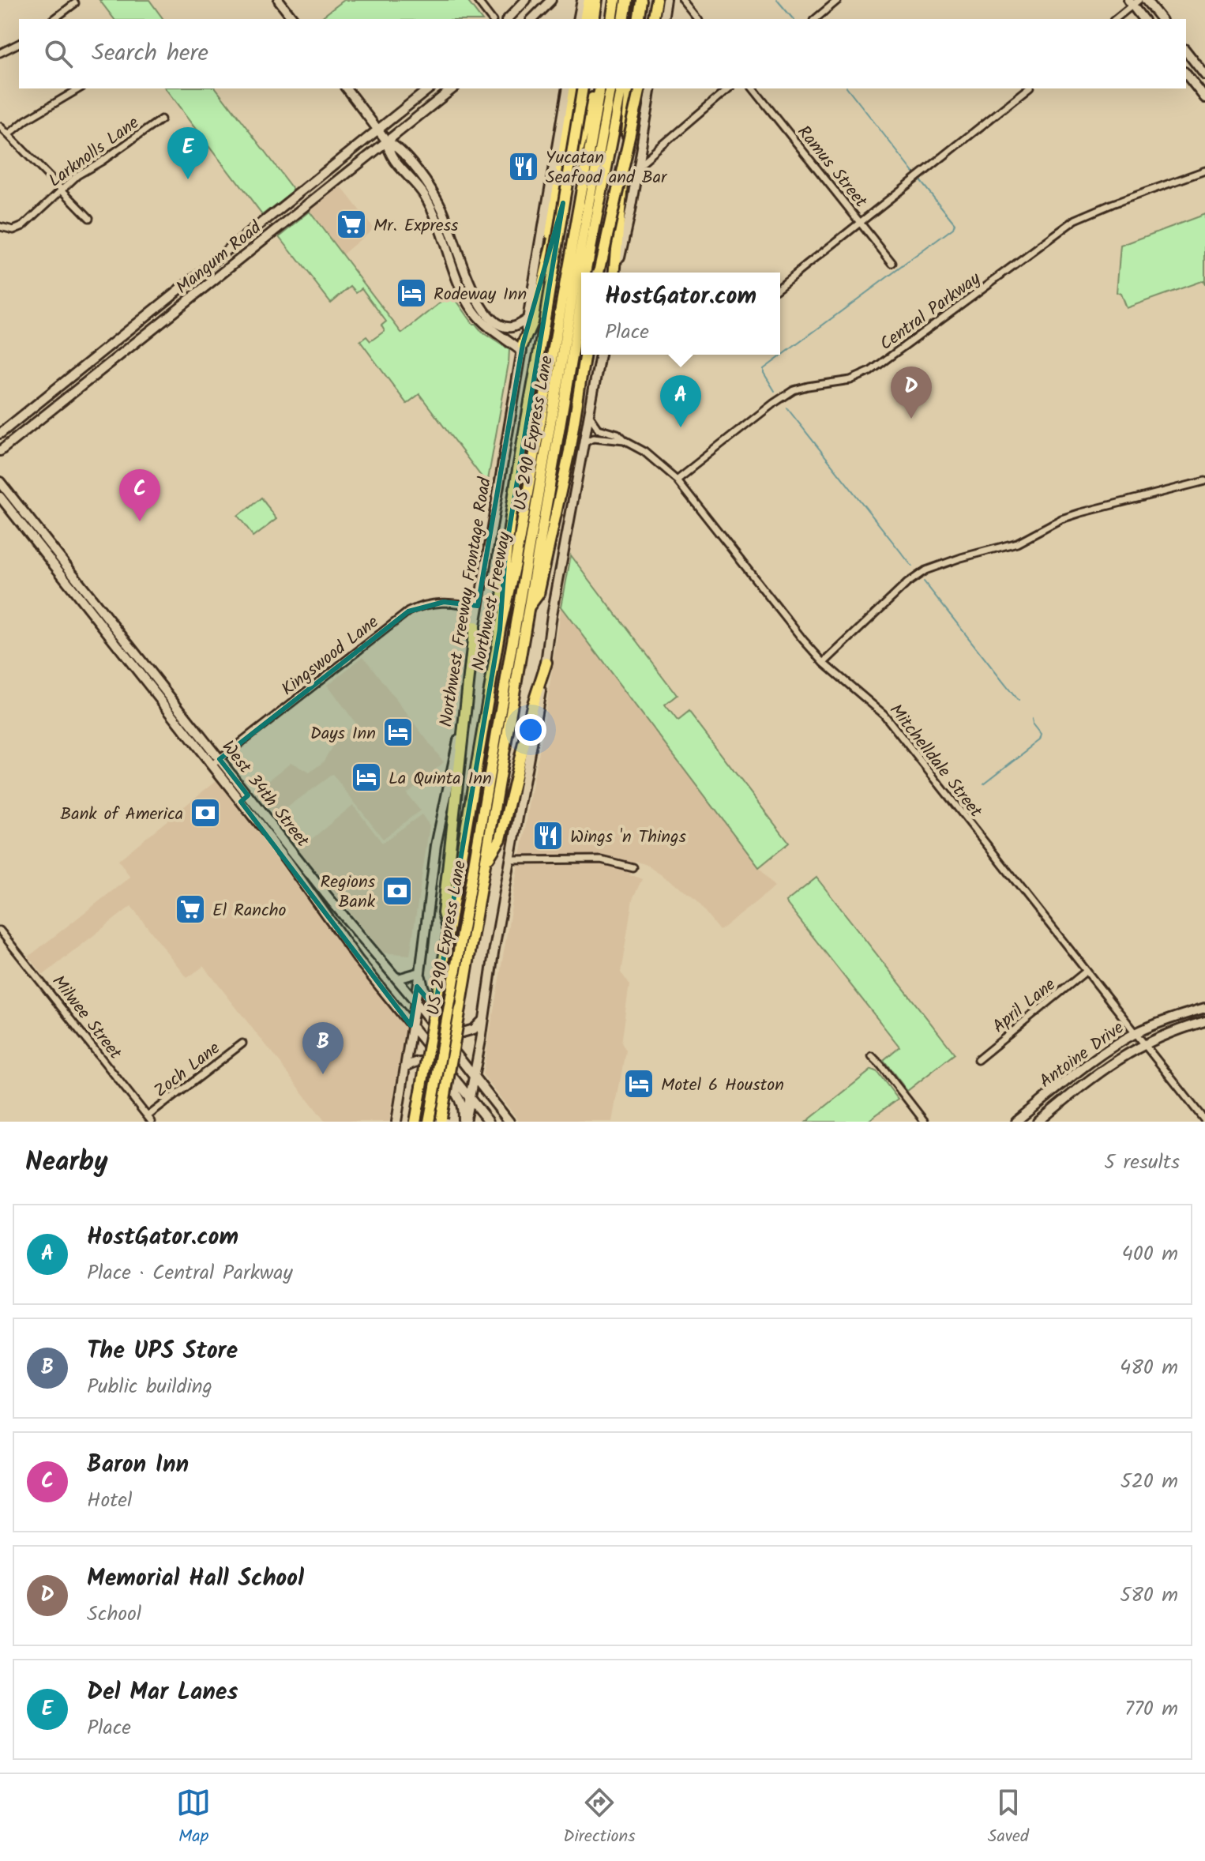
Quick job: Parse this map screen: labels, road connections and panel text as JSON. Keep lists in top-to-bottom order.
{
  "streets": {
    "highway": ["US 290 Express Lane", "Northwest Freeway"],
    "main road": [
      "Mangum Road",
      "Northwest Freeway Frontage Road",
      "West 34th Street",
      "Antoine Drive"
    ],
    "street": [
      "Larknolls Lane",
      "Ramus Street",
      "Central Parkway",
      "Kingswood Lane",
      "Mitchelldale Street",
      "April Lane",
      "Milwee Street",
      "Zoch Lane"
    ]
  },
  "crossings": [
    ["Central Parkway", "Mitchelldale Street"],
    ["Northwest Freeway Frontage Road", "Kingswood Lane"],
    ["Northwest Freeway Frontage Road", "West 34th Street"],
    ["Kingswood Lane", "West 34th Street"],
    ["Mitchelldale Street", "April Lane"],
    ["Mitchelldale Street", "Antoine Drive"],
    ["Milwee Street", "Zoch Lane"]
  ],
  "places": {
    "restaurant": ["Yucatan Seafood and Bar", "Wings 'n Things"],
    "supermarket": ["Mr. Express", "El Rancho"],
    "hotel": [
      "Rodeway Inn",
      "Days Inn",
      "La Quinta Inn",
      "Motel 6 Houston"
    ],
    "bank": ["Bank of America", "Regions Bank"]
  },
  "page": {
    "search": "Search here",
    "pins": [
      "E",
      "D",
      "A",
      "C",
      "B"
    ],
    "popup": ["HostGator.com", "Place"],
    "heading": ["Nearby", "5 results"],
    "list": [
      {
        "mark": "A",
        "name": "HostGator.com",
        "note": "Place · Central Parkway",
        "value": "400 m"
      },
      {
        "mark": "B",
        "name": "The UPS Store",
        "note": "Public building",
        "value": "480 m"
      },
      {
        "mark": "C",
        "name": "Baron Inn",
        "note": "Hotel",
        "value": "520 m"
      },
      {
        "mark": "D",
        "name": "Memorial Hall School",
        "note": "School",
        "value": "580 m"
      },
      {
        "mark": "E",
        "name": "Del Mar Lanes",
        "note": "Place",
        "value": "770 m"
      }
    ],
    "nav": ["Map", "Directions", "Saved"]
  }
}
